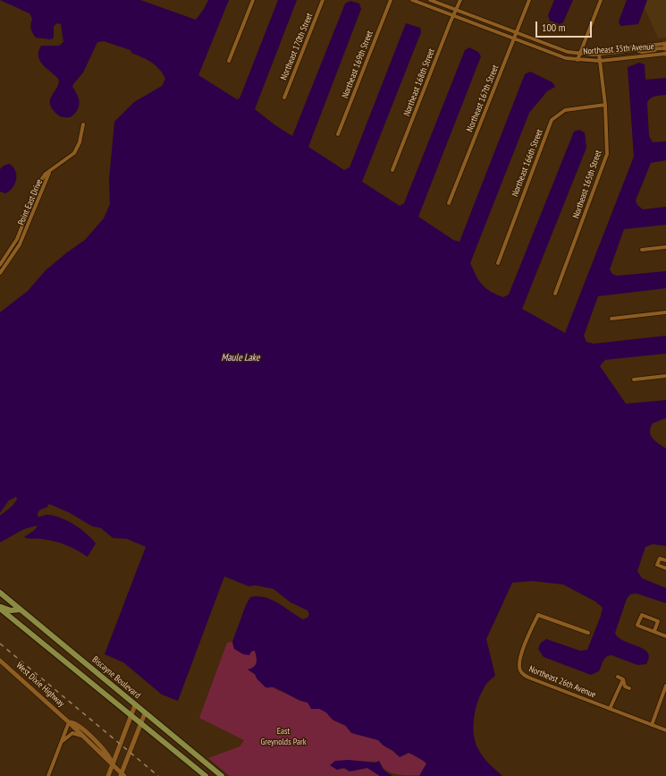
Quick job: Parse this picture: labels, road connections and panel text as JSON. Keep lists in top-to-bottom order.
{
  "streets": {
    "main road": ["Biscayne Boulevard"],
    "street": [
      "Northeast 170th Street",
      "Northeast 35th Avenue",
      "Northeast 169th Street",
      "Northeast 168th Street",
      "Northeast 167th Street",
      "Northeast 166th Street",
      "Northeast 165th Street",
      "Point East Drive",
      "Northeast 26th Avenue",
      "West Dixie Highway"
    ]
  },
  "crossings": [
    ["Northeast 35th Avenue", "Northeast 168th Street"],
    ["Northeast 35th Avenue", "Northeast 167th Street"],
    ["Northeast 35th Avenue", "Northeast 165th Street"],
    ["Northeast 166th Street", "Northeast 165th Street"]
  ],
  "water": ["Maule Lake"],
  "parks": ["East Greynolds Park"],
  "scale_bar": "100 m"
}
